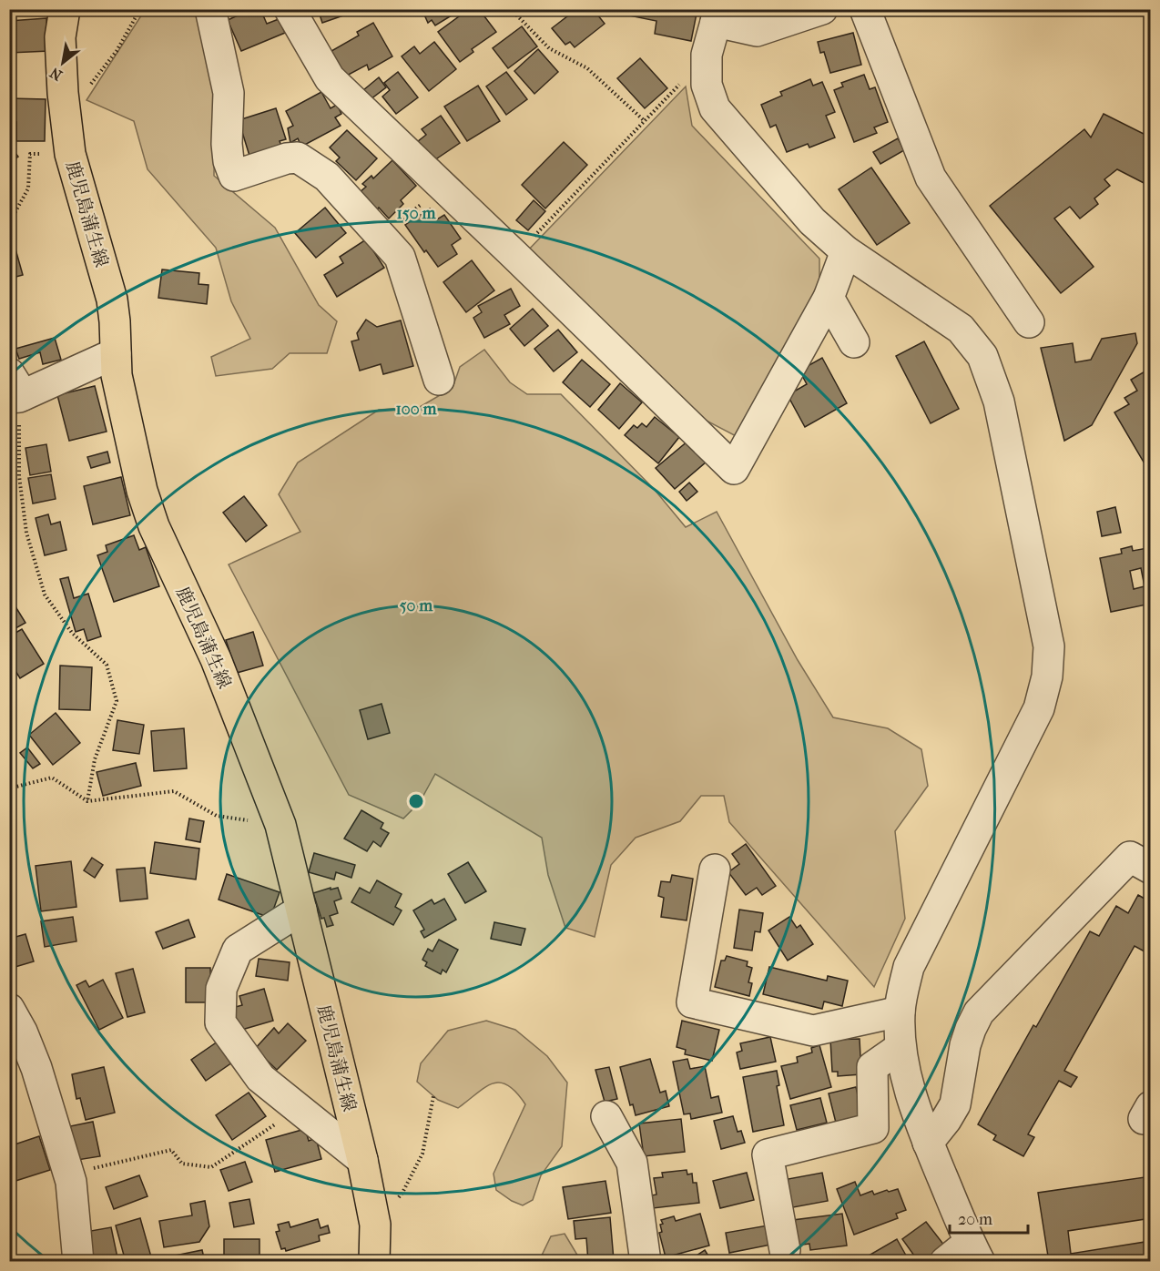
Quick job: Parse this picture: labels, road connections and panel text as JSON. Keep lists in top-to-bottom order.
{
  "streets": {
    "main road": ["鹿児島蒲生線"]
  },
  "scale_bar": "20 m",
  "north": "bottom left",
  "rings": ["150 m", "100 m", "50 m"]
}
